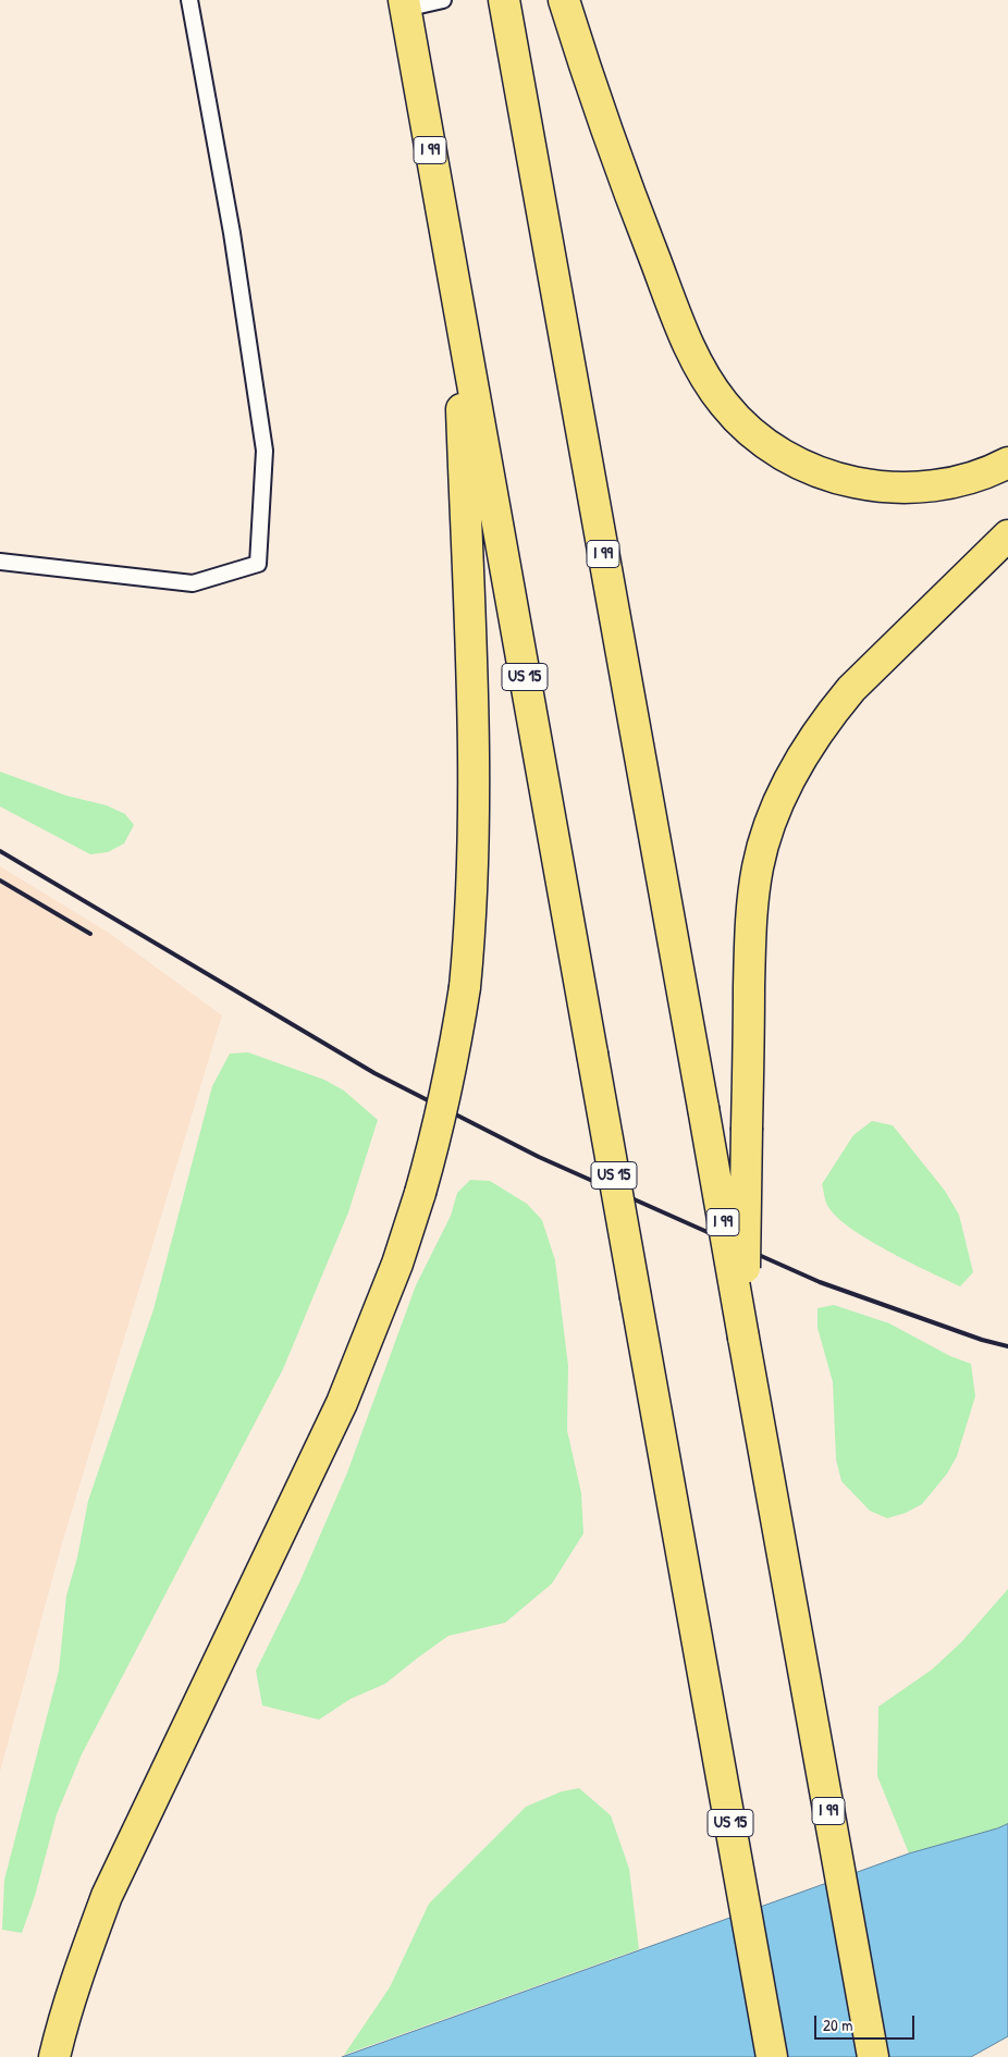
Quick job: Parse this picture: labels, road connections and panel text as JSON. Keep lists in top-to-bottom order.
{
  "streets": {
    "highway": ["I 99", "US 15"]
  },
  "crossings": [
    ["I 99", "US 15"]
  ],
  "scale_bar": "20 m"
}
